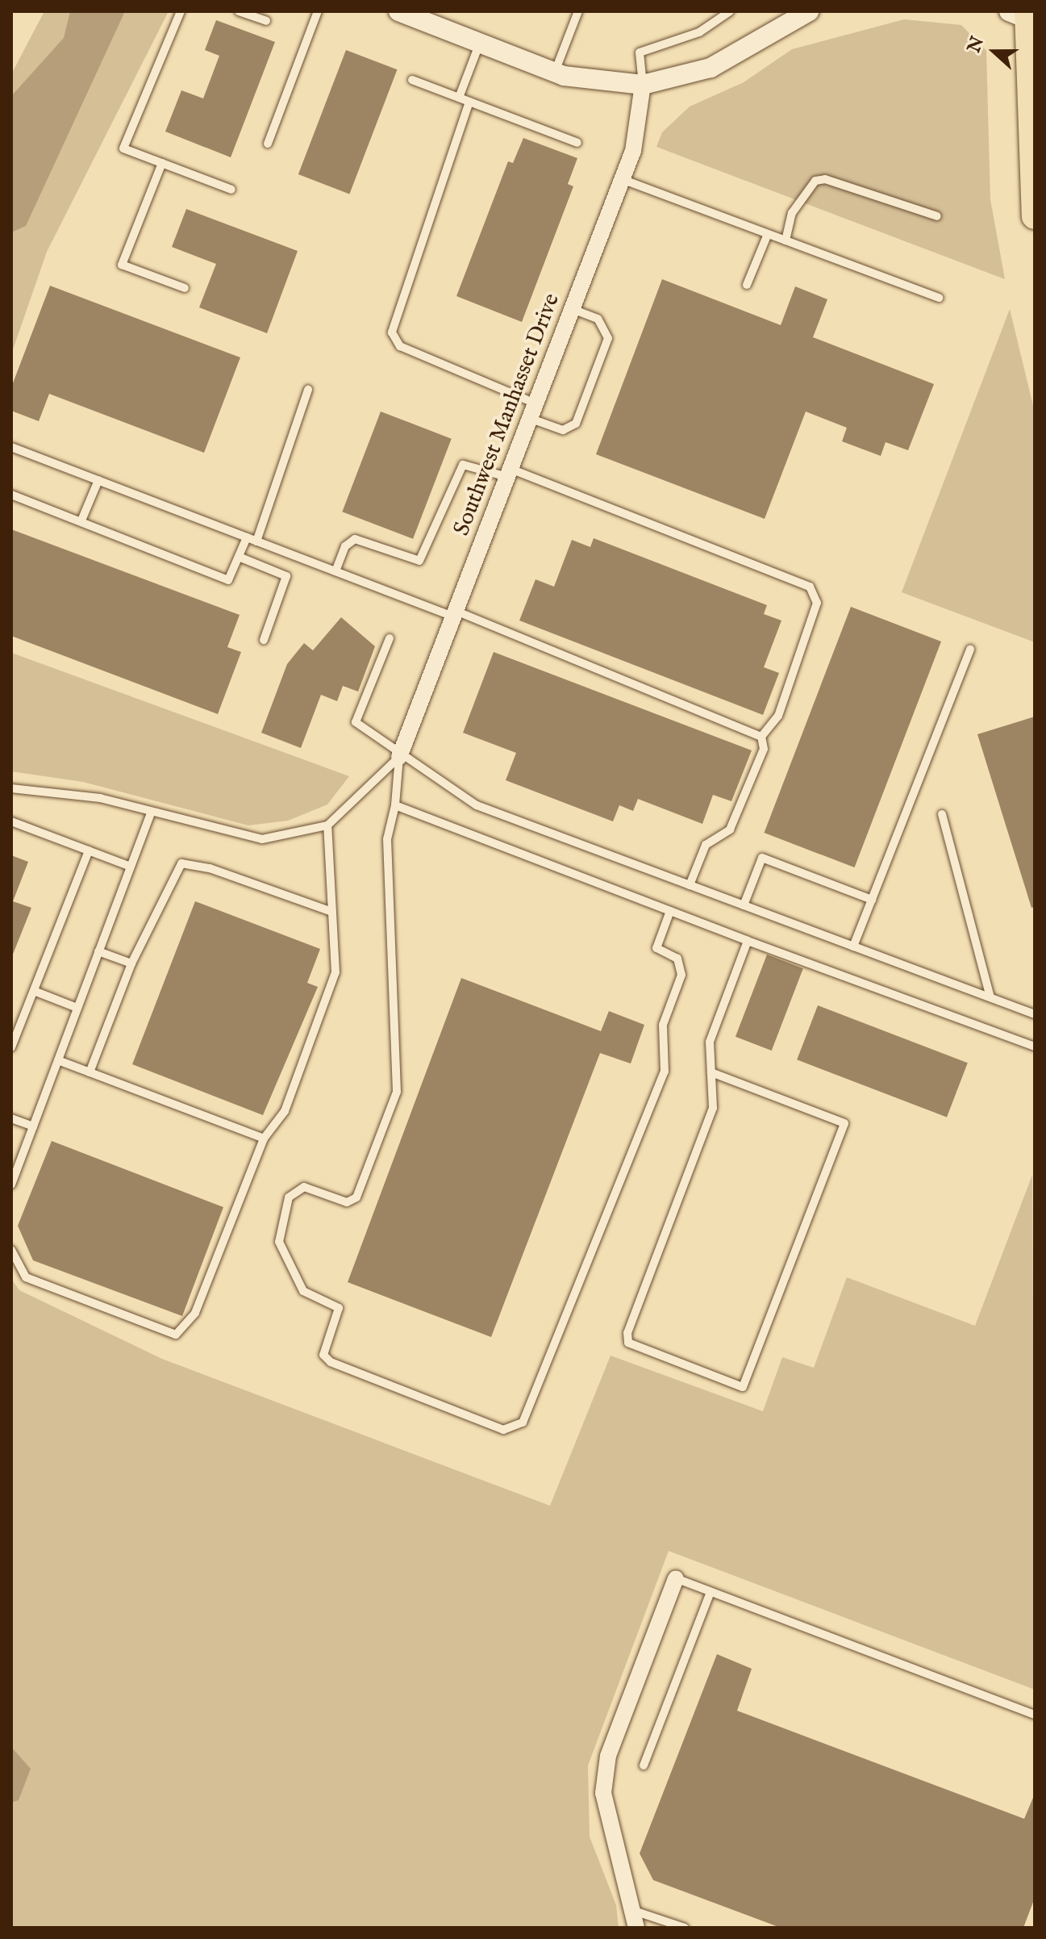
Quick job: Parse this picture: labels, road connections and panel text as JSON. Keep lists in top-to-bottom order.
{
  "streets": {
    "street": ["Southwest Manhasset Drive"]
  },
  "north": "left"
}
